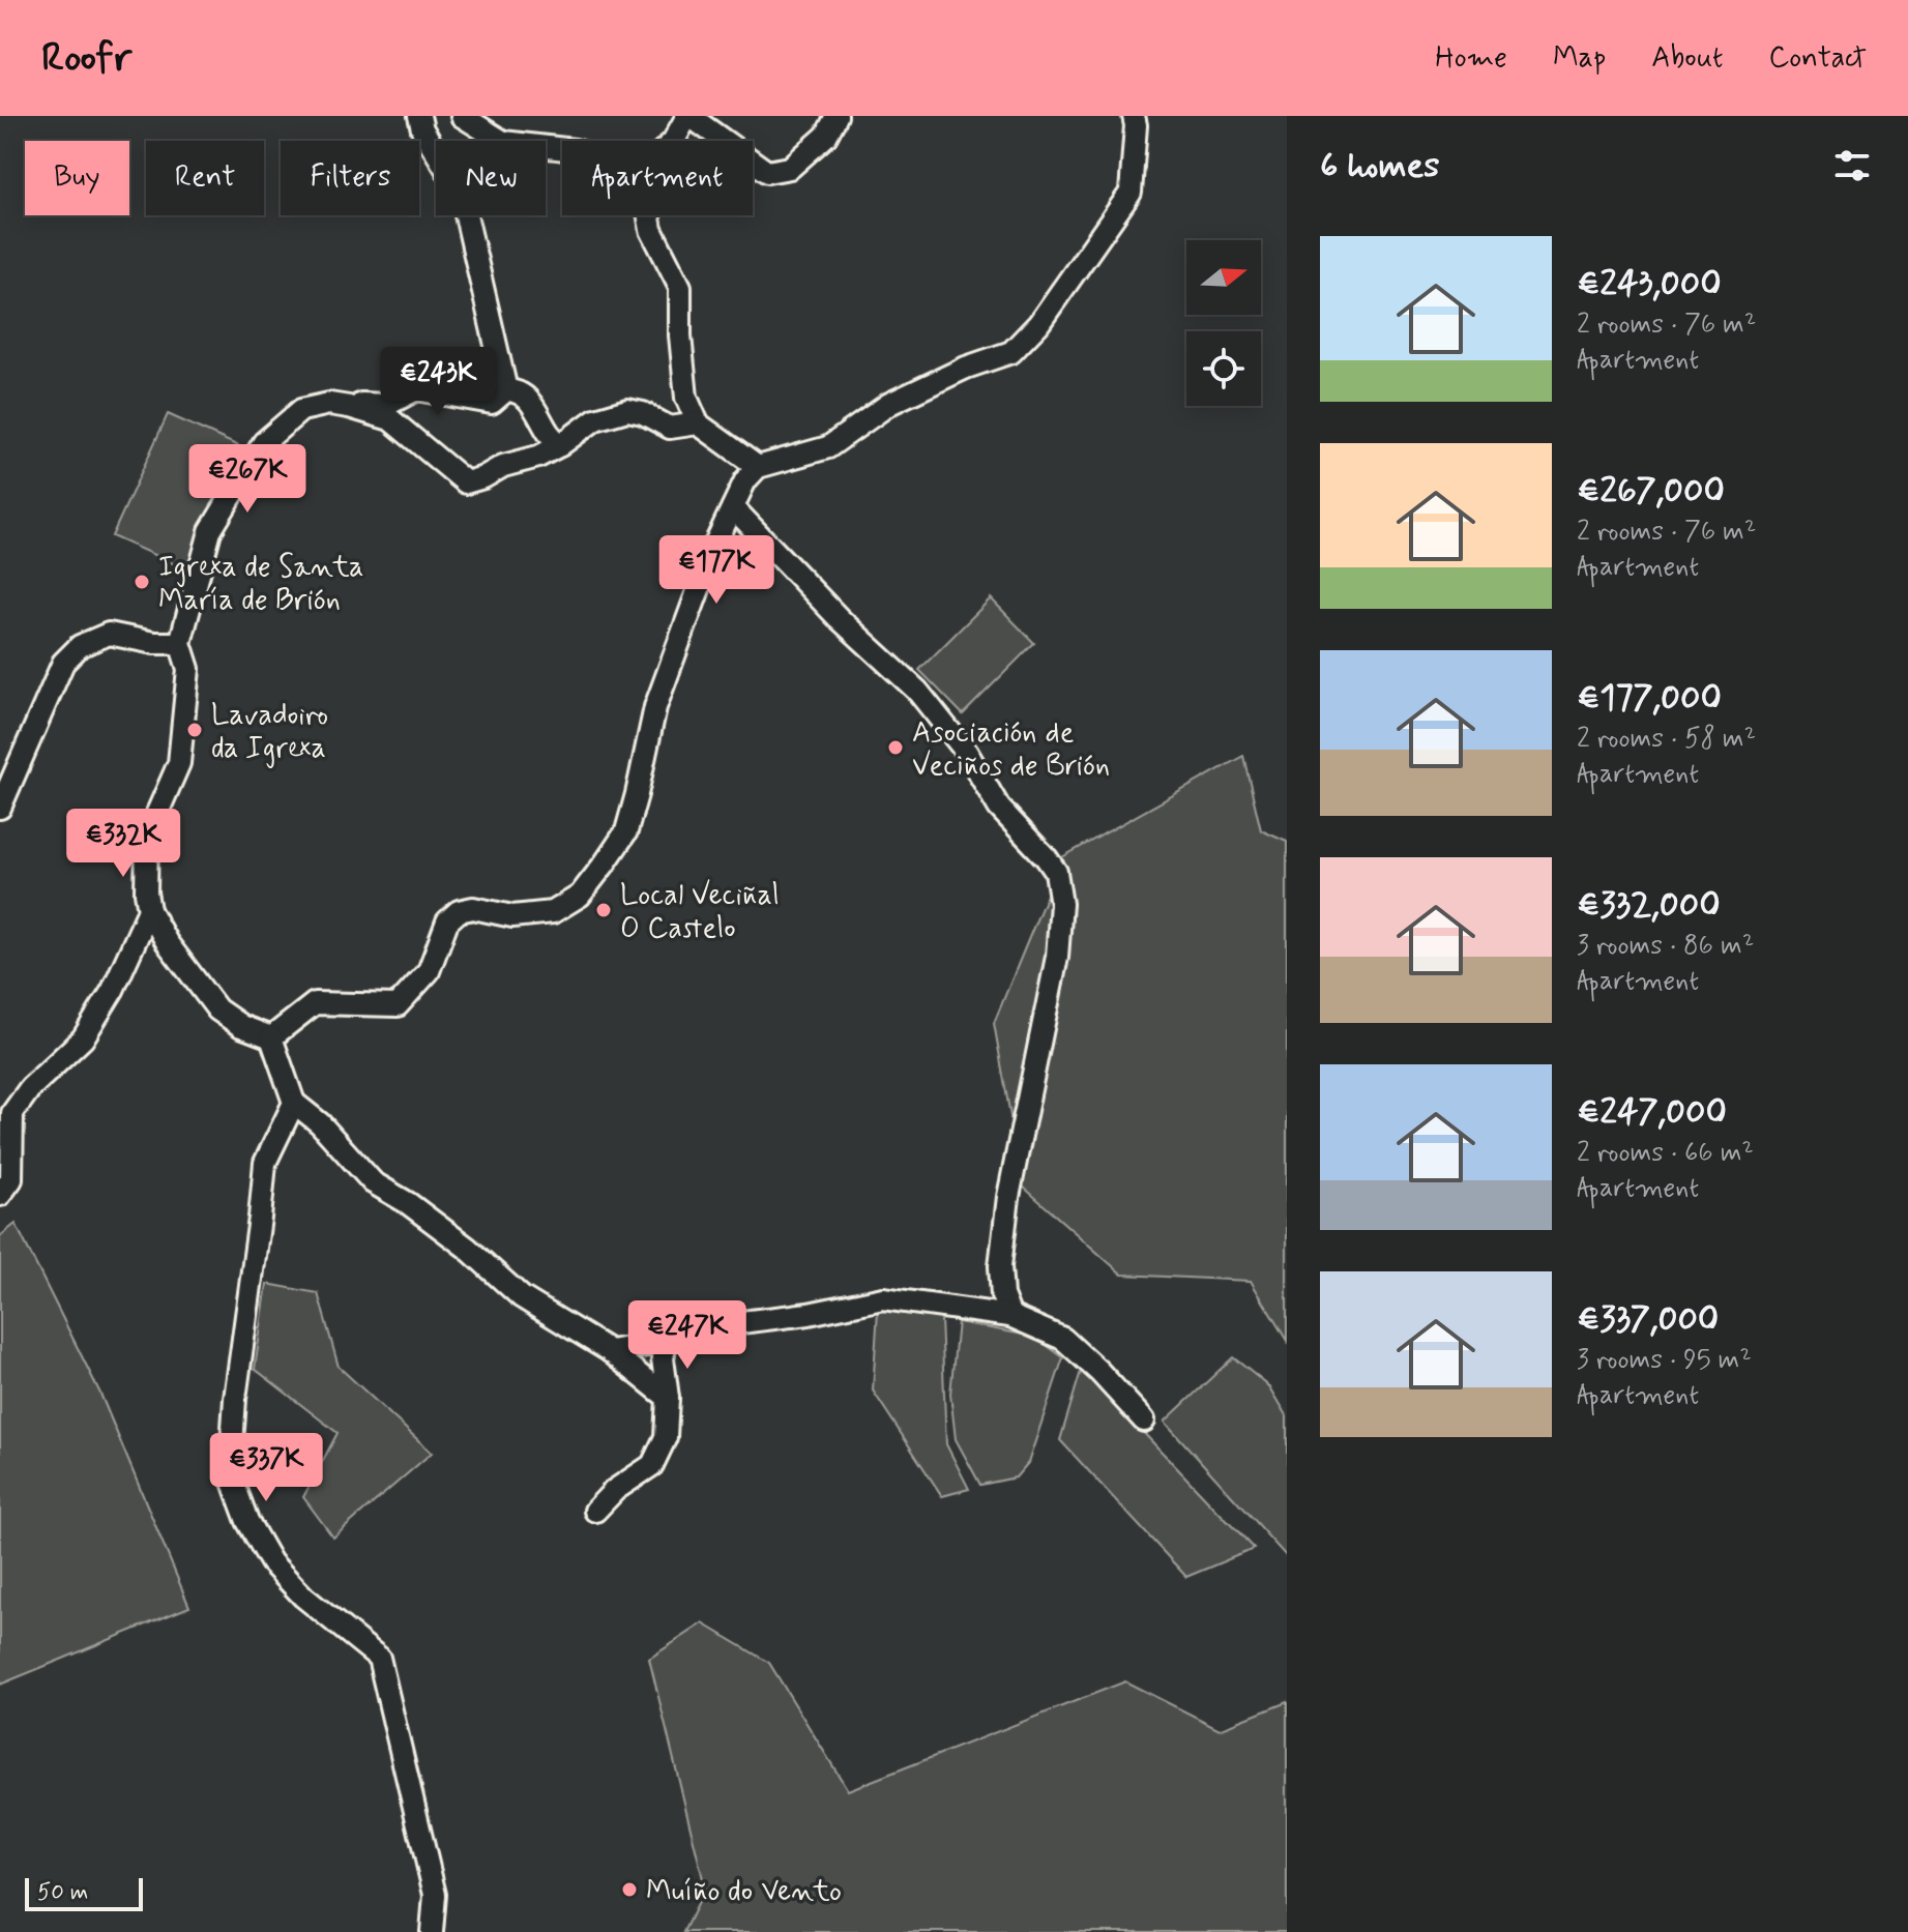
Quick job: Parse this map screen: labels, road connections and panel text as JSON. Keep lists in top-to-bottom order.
{
  "places": [
    "Igrexa de Santa María de Brión",
    "Lavadoiro da Igrexa",
    "Asociación de Veciños de Brión",
    "Local Veciñal O Castelo",
    "Muíño do Vento"
  ],
  "scale_bar": "50 m",
  "north": "right",
  "page": {
    "header": "Roofr",
    "nav": [
      "Home",
      "Map",
      "About",
      "Contact"
    ],
    "heading": "6 homes",
    "chip": [
      "Buy",
      "Rent",
      "Filters",
      "New",
      "Apartment"
    ],
    "list": [
      {
        "name": "€243,000",
        "note": "2 rooms · 76 m² · Apartment"
      },
      {
        "name": "€267,000",
        "note": "2 rooms · 76 m² · Apartment"
      },
      {
        "name": "€177,000",
        "note": "2 rooms · 58 m² · Apartment"
      },
      {
        "name": "€332,000",
        "note": "3 rooms · 86 m² · Apartment"
      },
      {
        "name": "€247,000",
        "note": "2 rooms · 66 m² · Apartment"
      },
      {
        "name": "€337,000",
        "note": "3 rooms · 95 m² · Apartment"
      }
    ],
    "price": [
      "€243K",
      "€267K",
      "€177K",
      "€332K",
      "€247K",
      "€337K"
    ],
    "scale": "50 m"
  }
}
